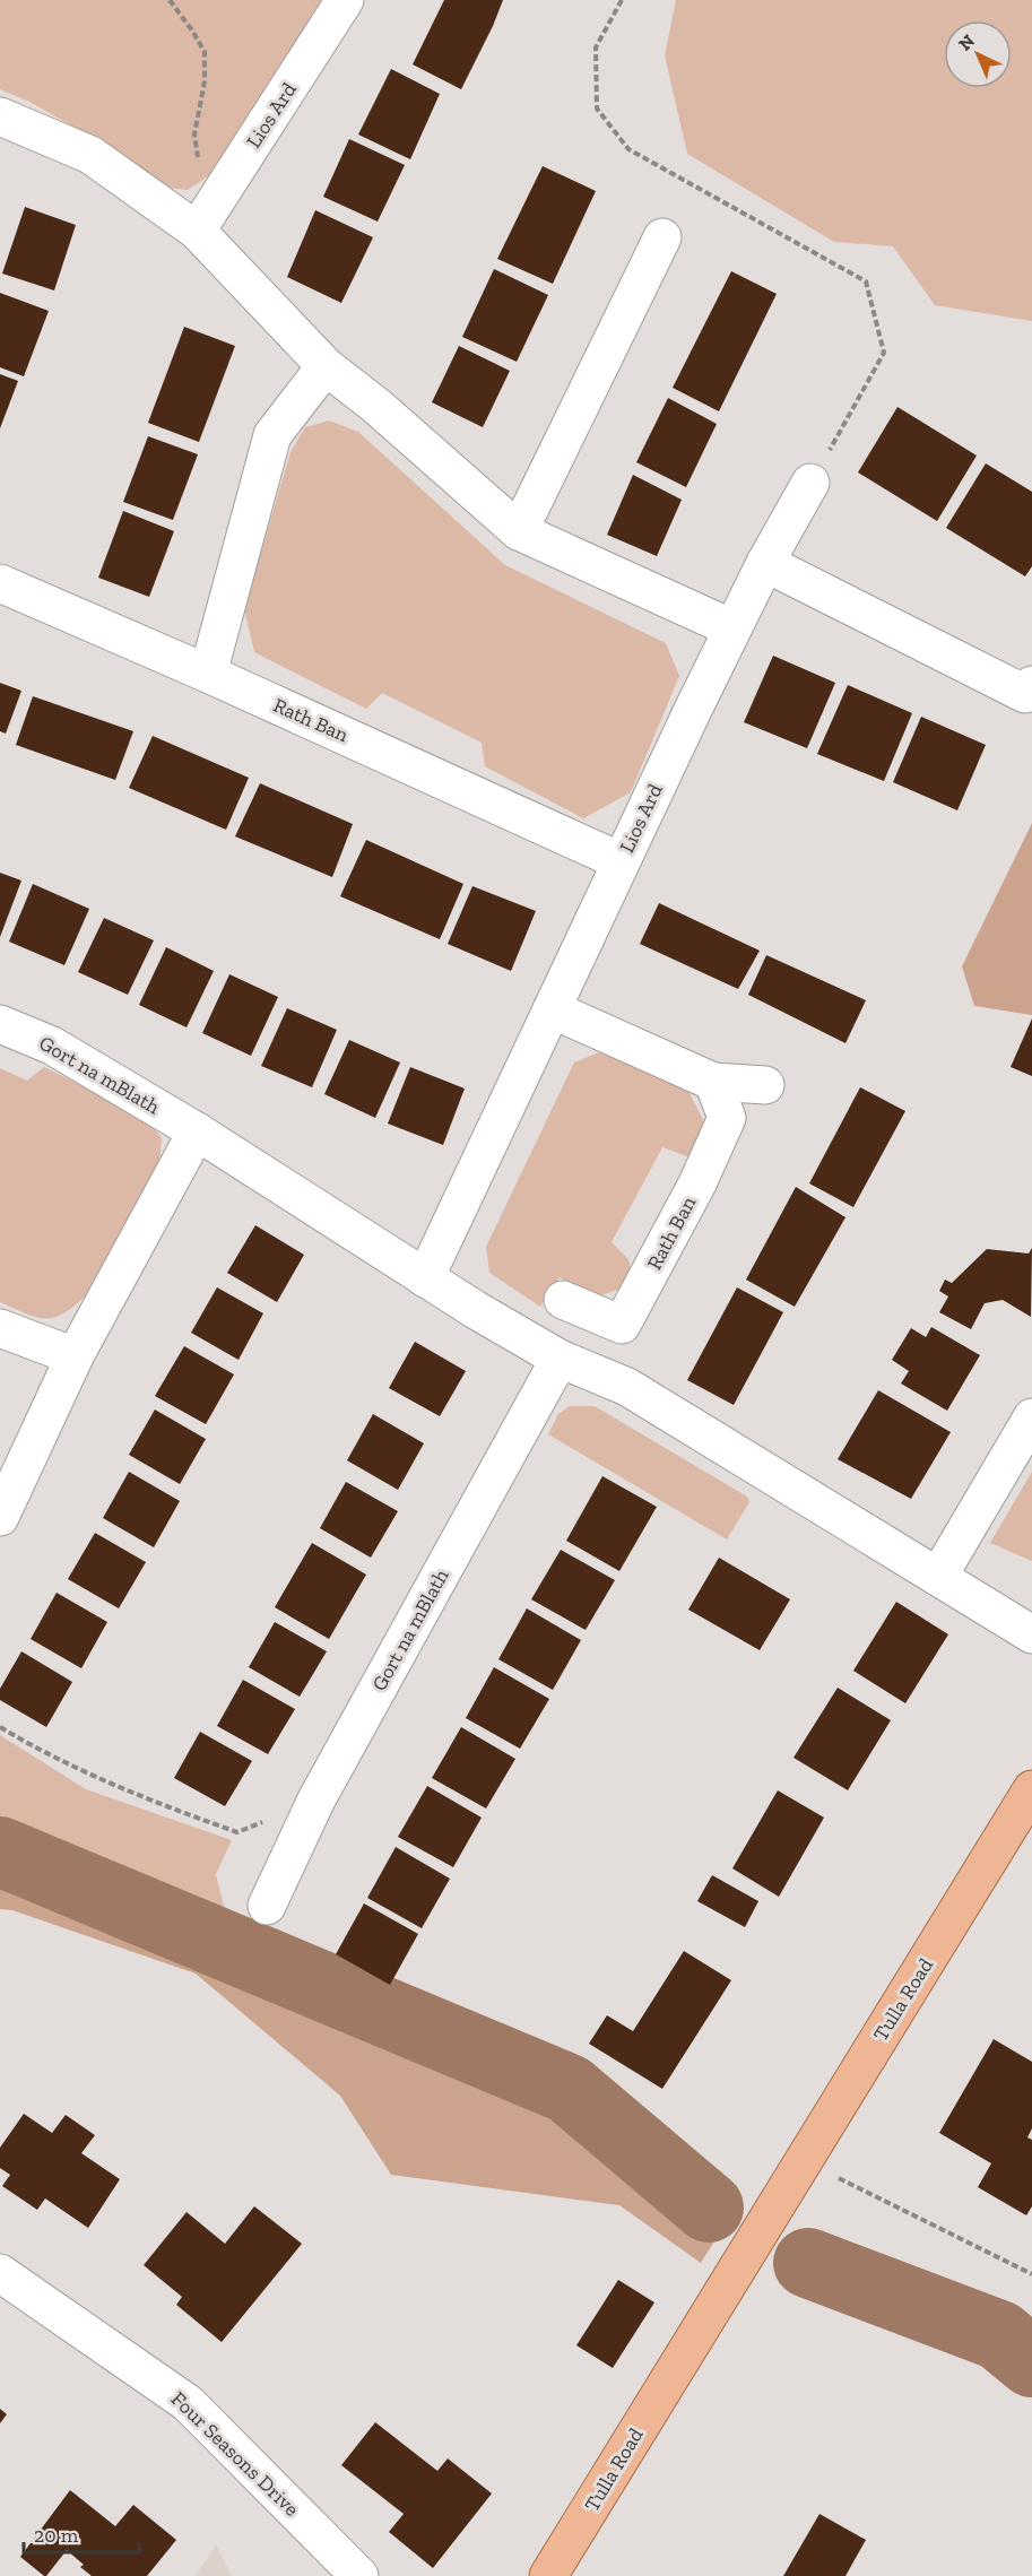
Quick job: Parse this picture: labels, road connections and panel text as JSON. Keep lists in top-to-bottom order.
{
  "streets": {
    "main road": ["Tulla Road"],
    "street": [
      "Lios Ard",
      "Rath Ban",
      "Gort na mBlath",
      "Four Seasons Drive"
    ]
  },
  "crossings": [
    ["Lios Ard", "Rath Ban"]
  ],
  "scale_bar": "20 m",
  "north": "top left"
}
